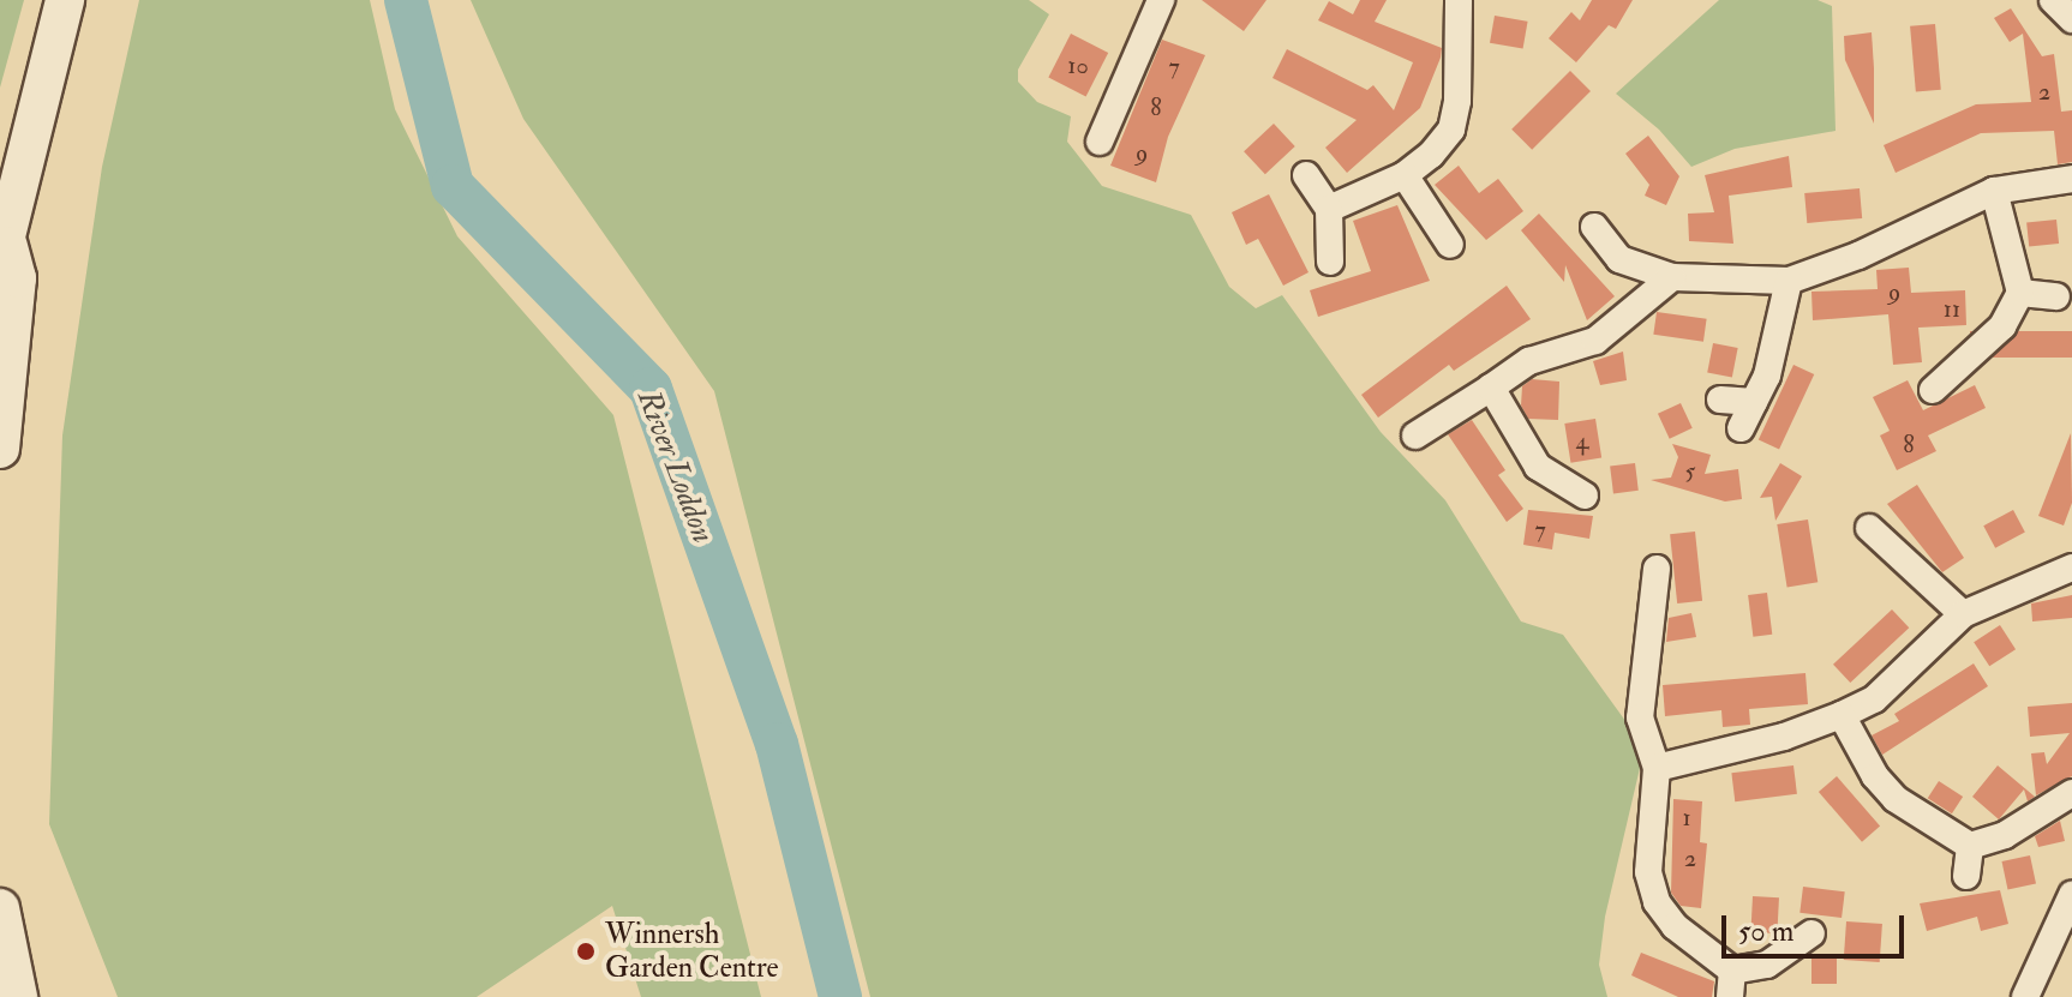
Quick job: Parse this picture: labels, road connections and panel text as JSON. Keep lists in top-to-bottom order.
{
  "water": ["River Loddon"],
  "places": ["Winnersh Garden Centre"],
  "house_numbers": [
    "10",
    "7",
    "2",
    "8",
    "9",
    "9",
    "11",
    "4",
    "8",
    "5",
    "7",
    "1",
    "2"
  ],
  "scale_bar": "50 m"
}
